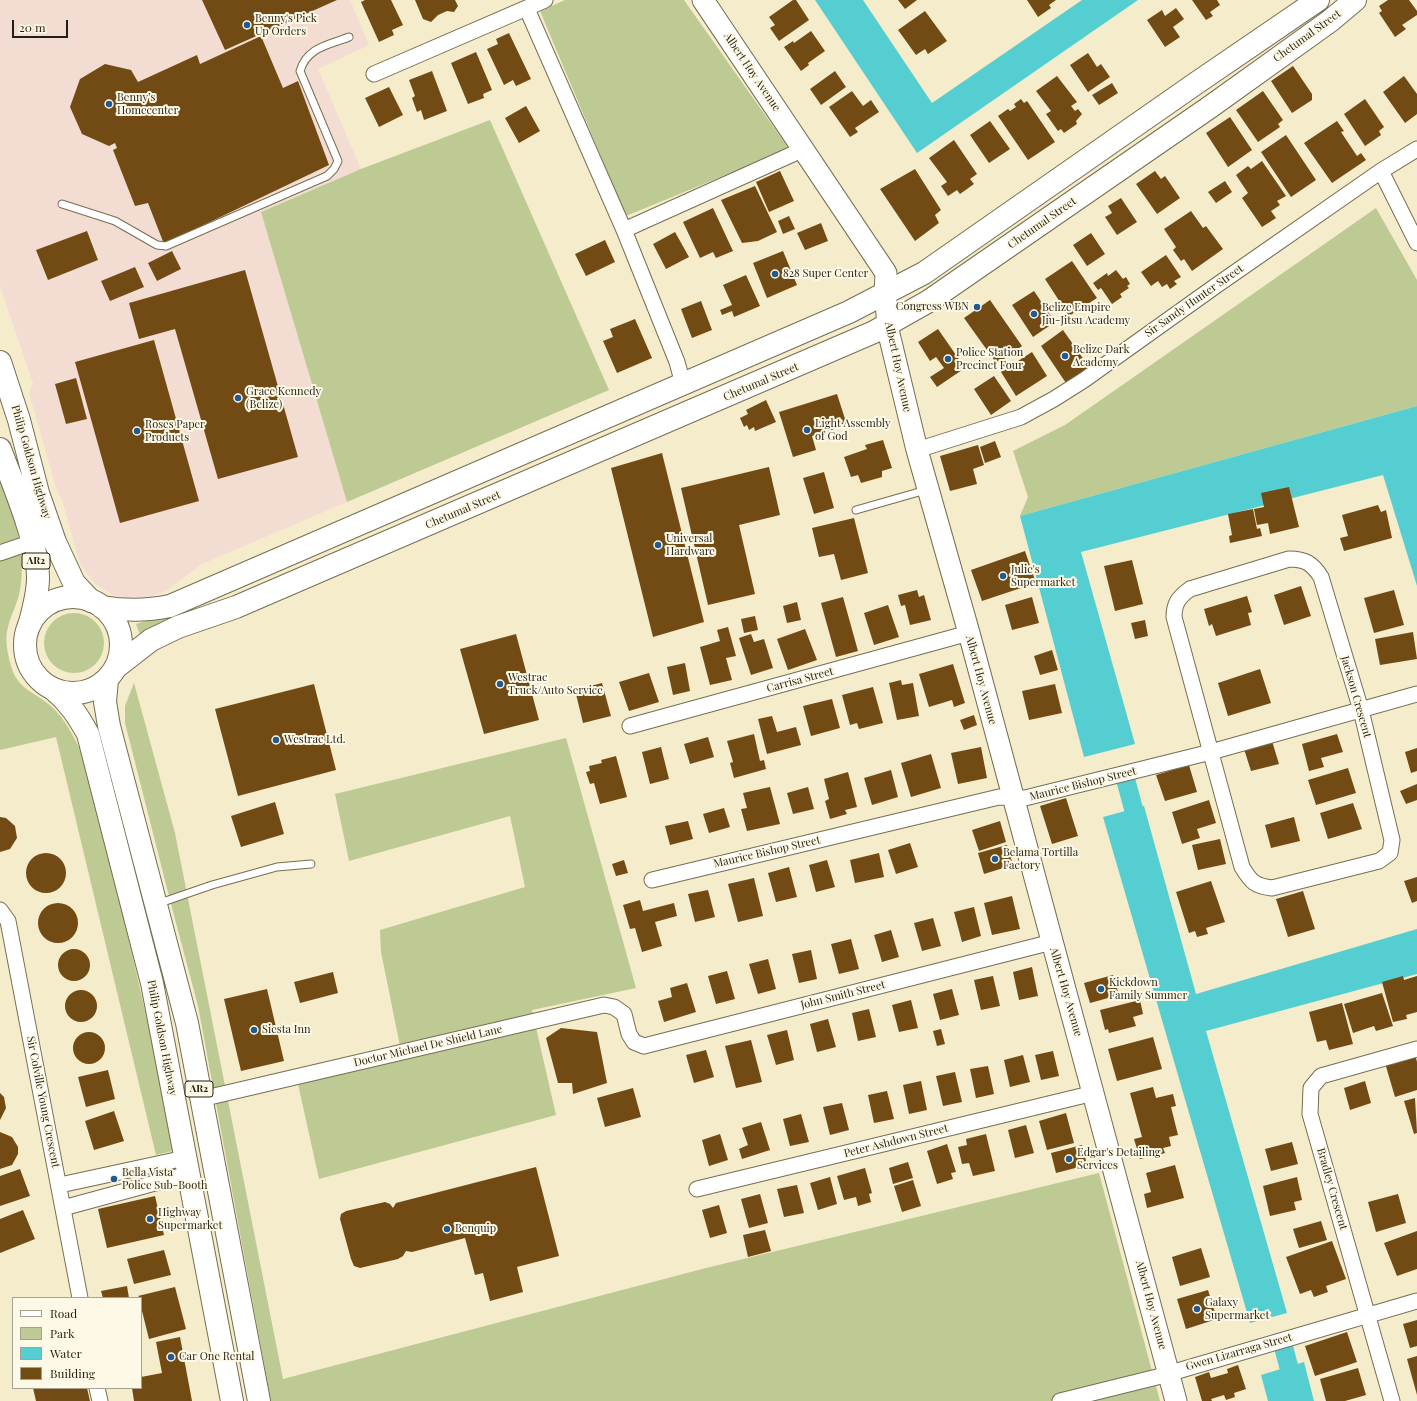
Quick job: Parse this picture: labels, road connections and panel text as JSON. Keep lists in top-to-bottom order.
{
  "streets": {
    "main road": ["Chetumal Street", "Philip Goldson Highway", "AR2"],
    "street": [
      "Albert Hoy Avenue",
      "Sir Sandy Hunter Street",
      "Carrisa Street",
      "Jackson Crescent",
      "Maurice Bishop Street",
      "John Smith Street",
      "Doctor Michael De Shield Lane",
      "Sir Colville Young Crescent",
      "Peter Ashdown Street",
      "Bradley Crescent",
      "Gwen Lizarraga Street"
    ]
  },
  "crossings": [
    ["Chetumal Street", "Albert Hoy Avenue"],
    ["Chetumal Street", "Philip Goldson Highway"],
    ["Chetumal Street", "AR2"],
    ["Albert Hoy Avenue", "Sir Sandy Hunter Street"],
    ["Albert Hoy Avenue", "Carrisa Street"],
    ["Albert Hoy Avenue", "Maurice Bishop Street"],
    ["Albert Hoy Avenue", "John Smith Street"],
    ["Albert Hoy Avenue", "Peter Ashdown Street"],
    ["Albert Hoy Avenue", "Gwen Lizarraga Street"],
    ["Philip Goldson Highway", "AR2"],
    ["AR2", "Doctor Michael De Shield Lane"],
    ["Jackson Crescent", "Maurice Bishop Street"],
    ["John Smith Street", "Doctor Michael De Shield Lane"],
    ["Bradley Crescent", "Gwen Lizarraga Street"]
  ],
  "places": [
    "Benny's Pick Up Orders",
    "Benny’s Homecenter",
    "828 Super Center",
    "Congress WBN",
    "Belize Empire Jiu-Jitsu Academy",
    "Belize Dark Academy",
    "Police Station Precinct Four",
    "Grace Kennedy (Belize)",
    "Light Assembly of God",
    "Roses Paper Products",
    "Universal Hardware",
    "Julie's Supermarket",
    "Westrac Truck/Auto Service",
    "Westrac Ltd.",
    "Belama Tortilla Factory",
    "Kickdown Family Summer",
    "Siesta Inn",
    "Edgar's Detailing Services",
    "Bella Vista Police Sub-Booth",
    "Highway Supermarket",
    "Benquip",
    "Galaxy Supermarket",
    "Car One Rental"
  ],
  "legend": [
    "Road",
    "Park",
    "Water",
    "Building"
  ],
  "scale_bar": "20 m"
}
